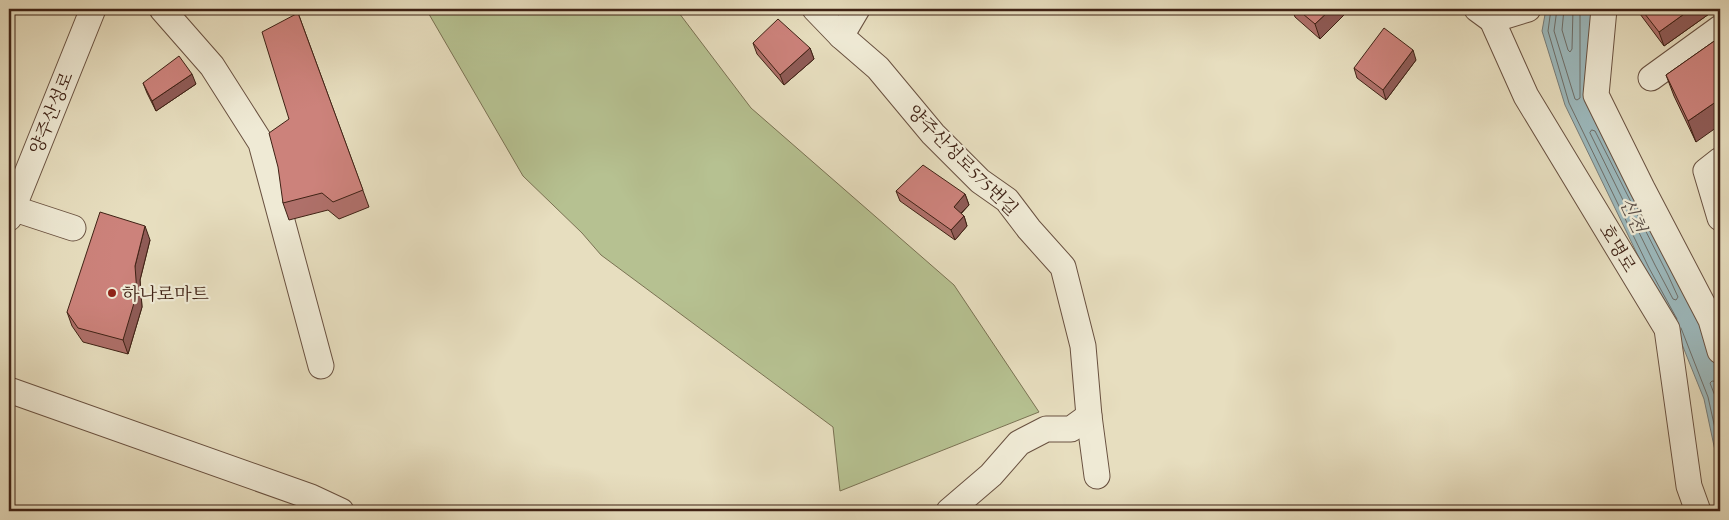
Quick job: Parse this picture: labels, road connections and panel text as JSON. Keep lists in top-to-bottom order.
{
  "streets": {
    "street": ["양주산성로", "양주산성로575번길", "호명로"]
  },
  "water": ["신천"],
  "places": ["하나로마트"]
}
